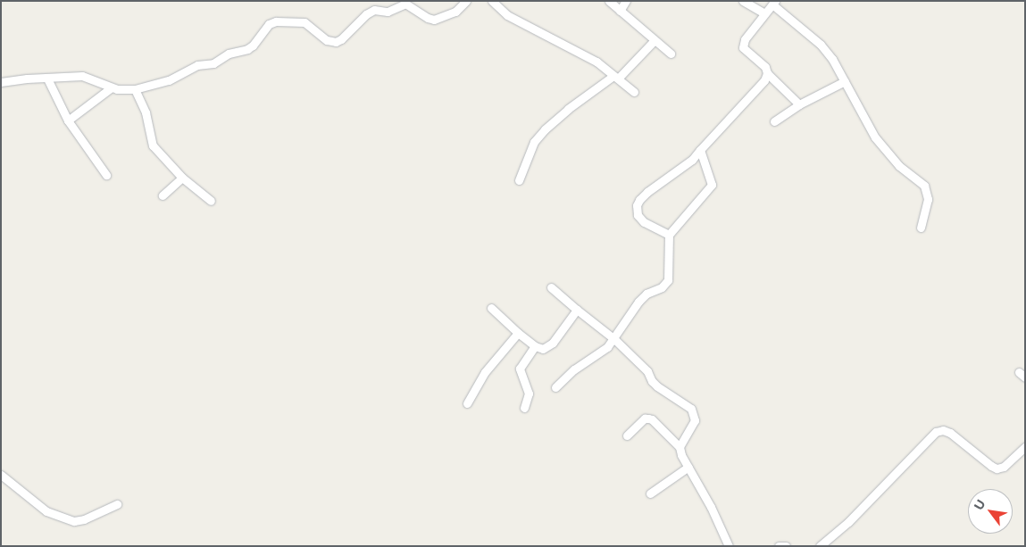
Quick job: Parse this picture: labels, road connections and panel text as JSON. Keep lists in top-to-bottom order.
{
  "north": "top left"
}
